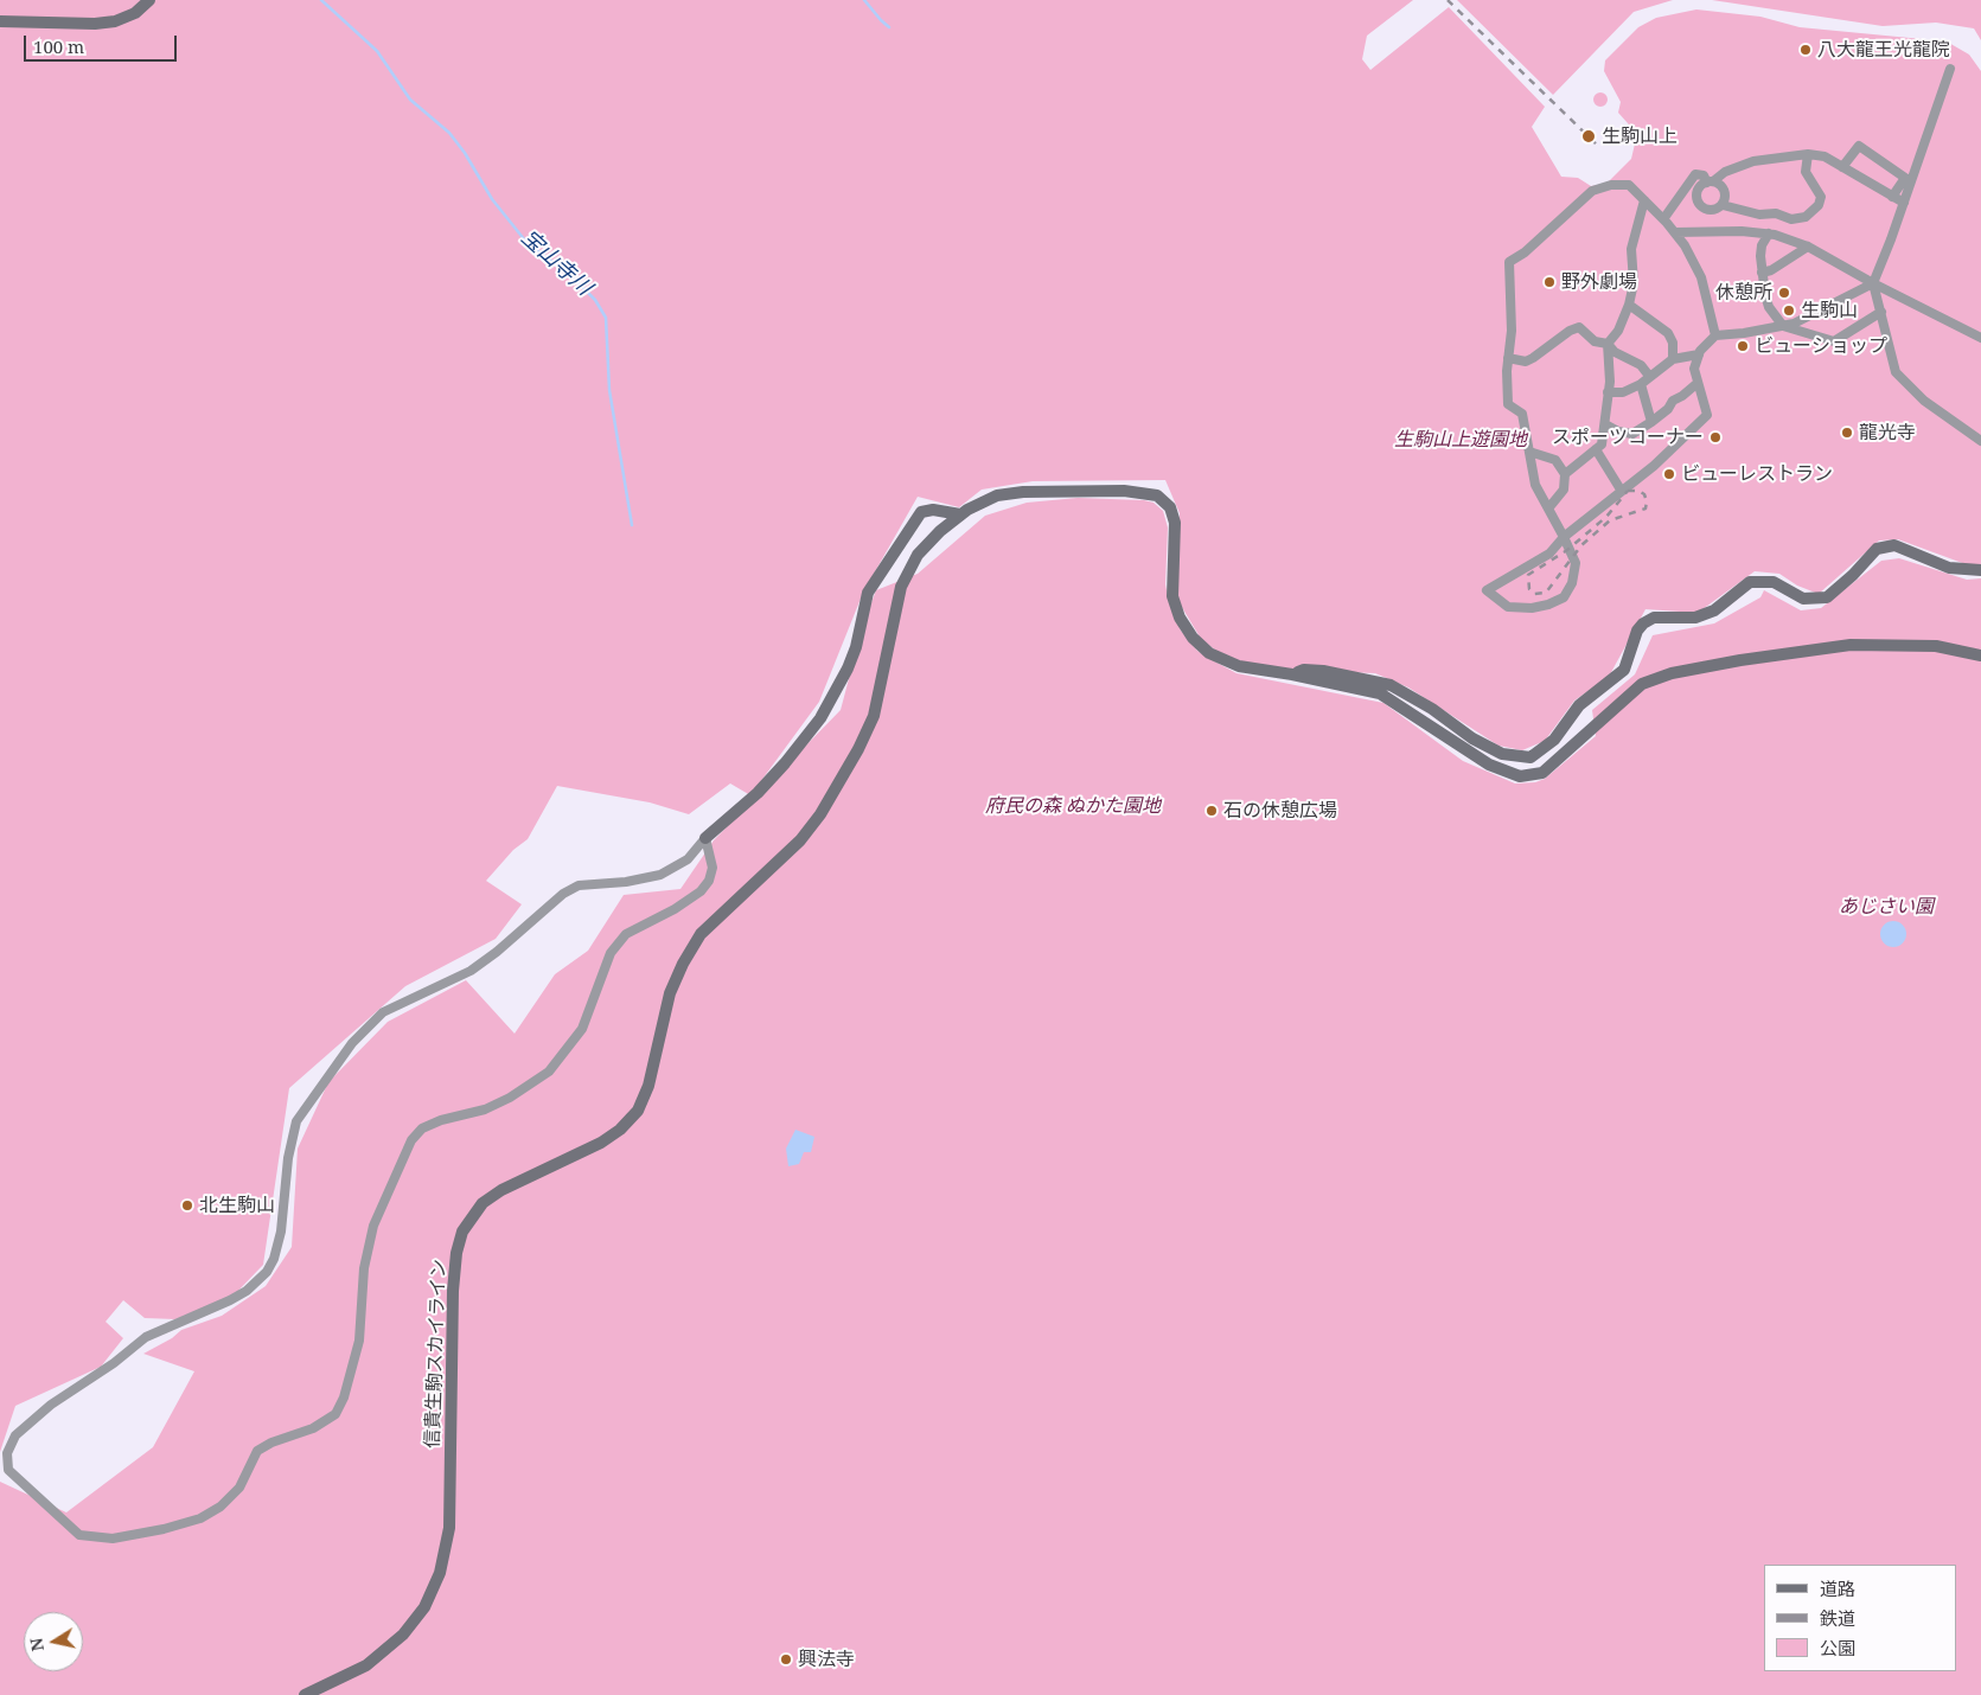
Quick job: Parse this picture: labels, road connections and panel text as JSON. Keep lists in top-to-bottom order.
{
  "streets": {
    "street": ["信貴生駒スカイライン"]
  },
  "water": ["宝山寺川"],
  "parks": ["生駒山上遊園地", "府民の森 ぬかた園地", "あじさい園"],
  "places": [
    "八大龍王光龍院",
    "生駒山上",
    "野外劇場",
    "休憩所",
    "生駒山",
    "ビューショップ",
    "龍光寺",
    "スポーツコーナー",
    "ビューレストラン",
    "石の休憩広場",
    "北生駒山",
    "興法寺"
  ],
  "legend": ["道路", "鉄道", "公園"],
  "scale_bar": "100 m",
  "north": "left"
}
